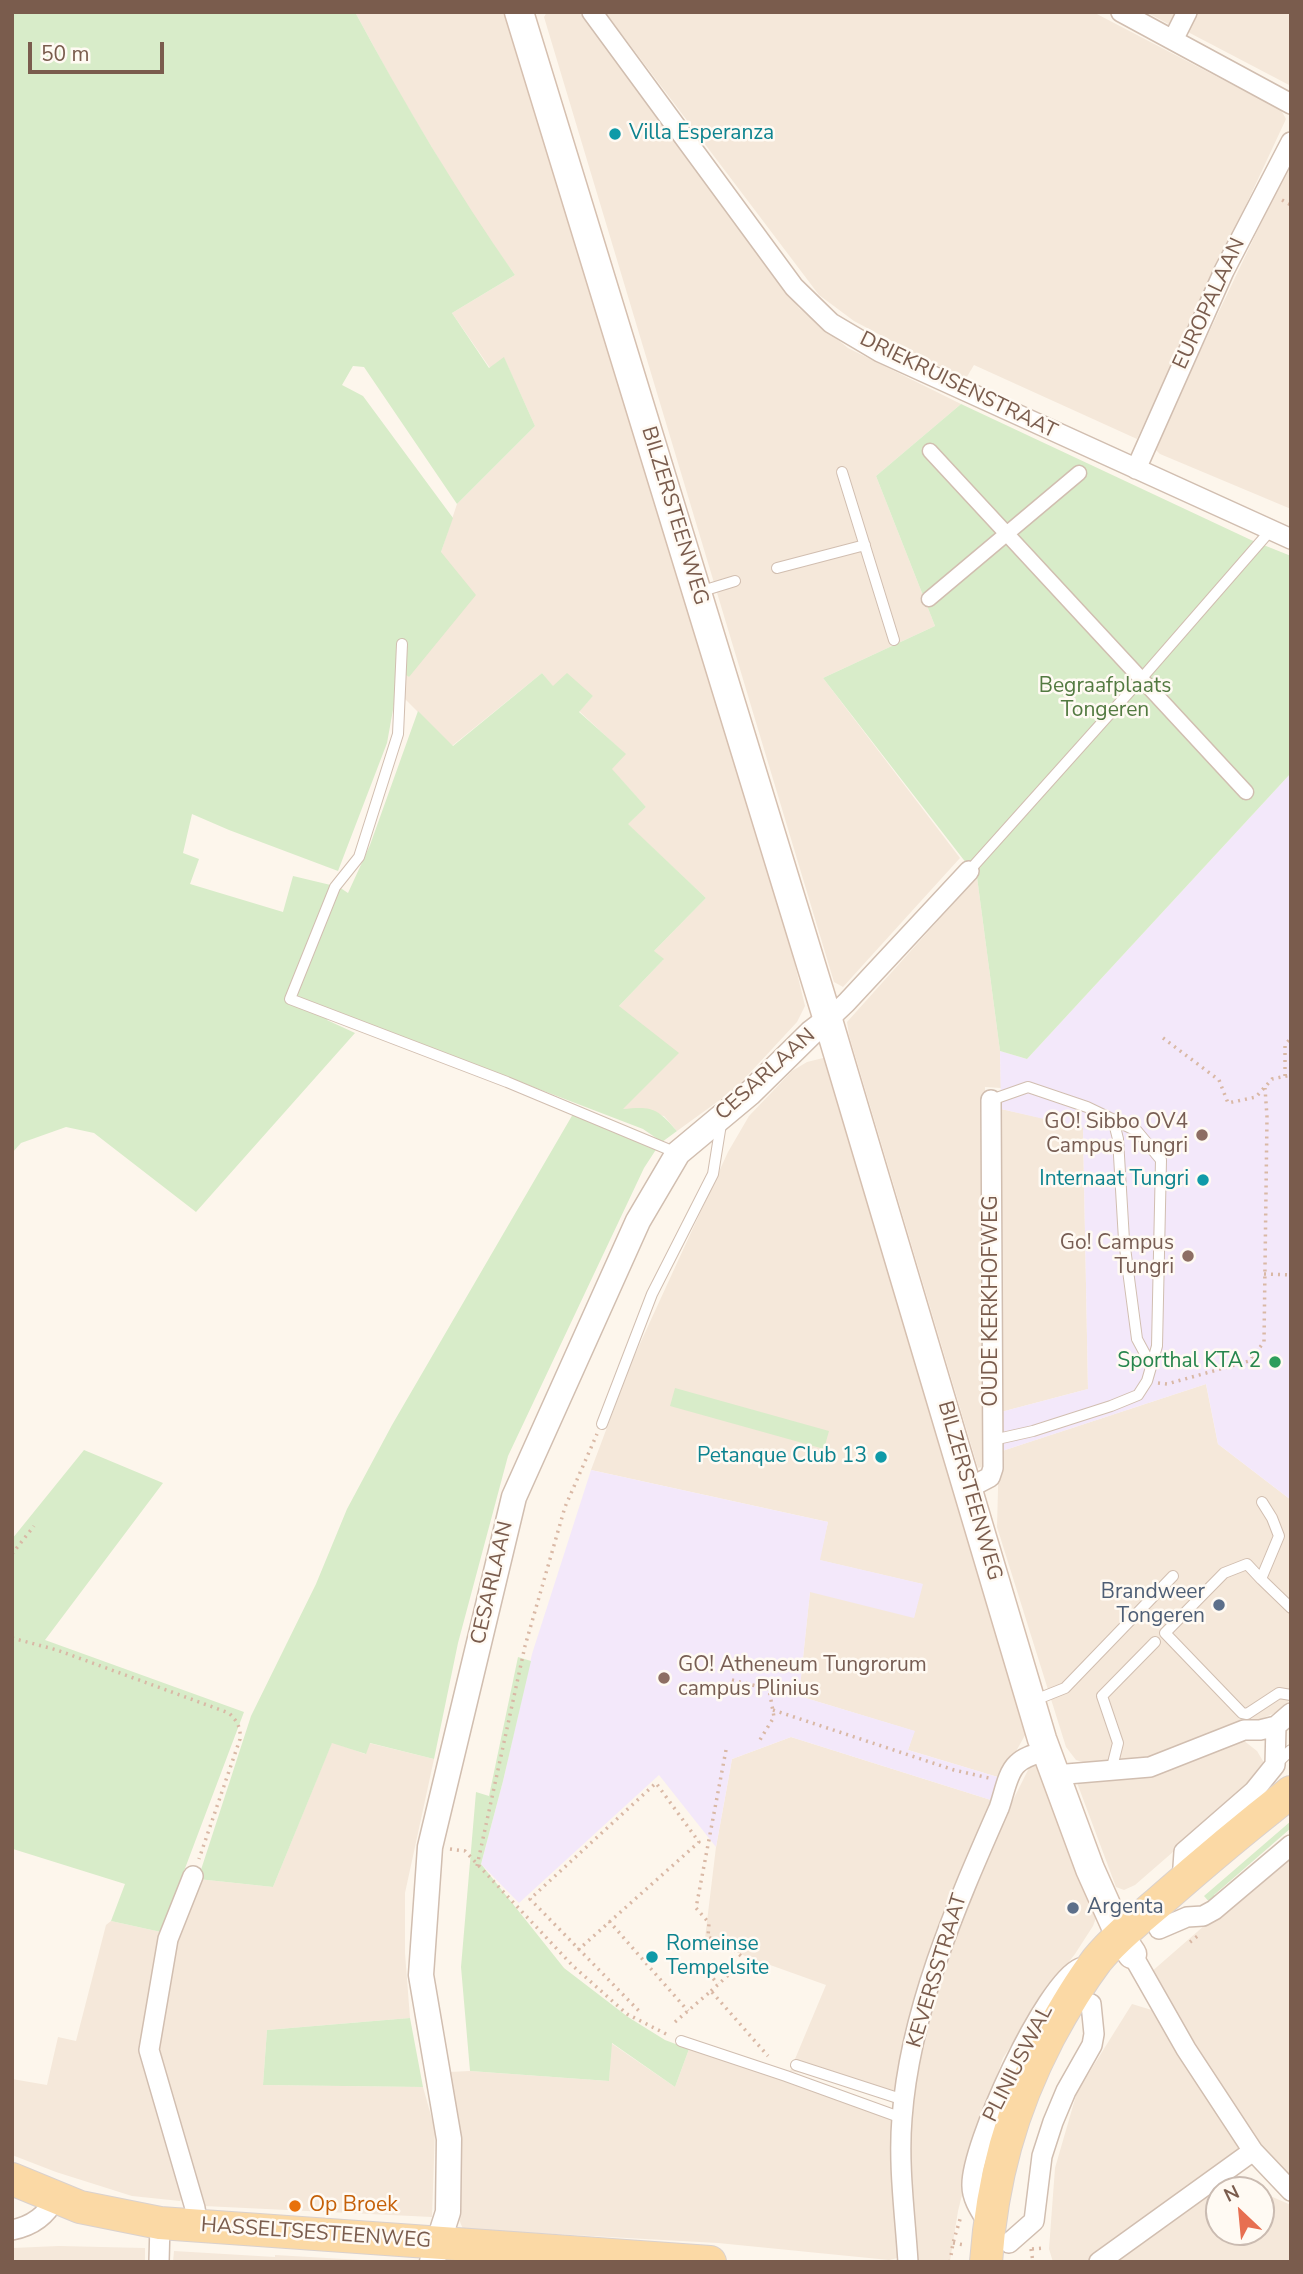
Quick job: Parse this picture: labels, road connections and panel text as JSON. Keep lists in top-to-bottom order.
{
  "streets": {
    "main road": ["BILZERSTEENWEG", "PLINIUSWAL", "HASSELTSESTEENWEG"],
    "street": [
      "EUROPALAAN",
      "DRIEKRUISENSTRAAT",
      "CESARLAAN",
      "OUDE KERKHOFWEG",
      "KEVERSSTRAAT"
    ]
  },
  "crossings": [
    ["EUROPALAAN", "DRIEKRUISENSTRAAT"],
    ["BILZERSTEENWEG", "CESARLAAN"],
    ["BILZERSTEENWEG", "OUDE KERKHOFWEG"],
    ["BILZERSTEENWEG", "KEVERSSTRAAT"],
    ["BILZERSTEENWEG", "PLINIUSWAL"],
    ["CESARLAAN", "HASSELTSESTEENWEG"]
  ],
  "parks": ["Begraafplaats Tongeren"],
  "places": [
    "Villa Esperanza",
    "GO! Sibbo OV4 Campus Tungri",
    "Internaat Tungri",
    "Go! Campus Tungri",
    "Sporthal KTA 2",
    "Petanque Club 13",
    "Brandweer Tongeren",
    "GO! Atheneum Tungrorum campus Plinius",
    "Argenta",
    "Romeinse Tempelsite",
    "Op Broek"
  ],
  "scale_bar": "50 m",
  "north": "top left"
}
